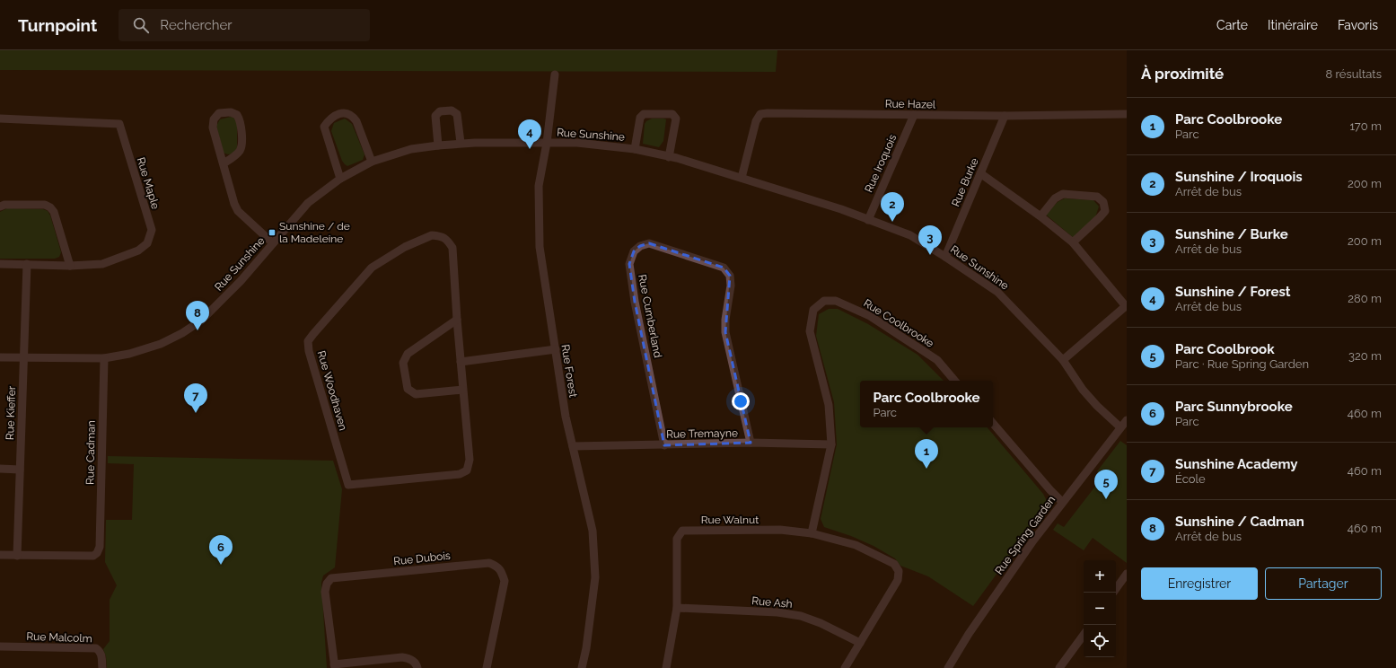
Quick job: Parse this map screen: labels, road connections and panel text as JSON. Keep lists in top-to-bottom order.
{
  "streets": {
    "street": [
      "Rue Hazel",
      "Rue Sunshine",
      "Rue Iroquois",
      "Rue Burke",
      "Rue Maple",
      "Rue Cumberland",
      "Rue Coolbrooke",
      "Rue Forest",
      "Rue Woodhaven",
      "Rue Kieffer",
      "Rue Tremayne",
      "Rue Cadman",
      "Rue Walnut",
      "Rue Spring Garden",
      "Rue Dubois",
      "Rue Ash",
      "Rue Malcolm"
    ]
  },
  "crossings": [
    ["Rue Hazel", "Rue Sunshine"],
    ["Rue Hazel", "Rue Iroquois"],
    ["Rue Hazel", "Rue Burke"],
    ["Rue Sunshine", "Rue Iroquois"],
    ["Rue Sunshine", "Rue Burke"],
    ["Rue Sunshine", "Rue Forest"],
    ["Rue Sunshine", "Rue Kieffer"],
    ["Rue Sunshine", "Rue Cadman"],
    ["Rue Sunshine", "Rue Spring Garden"],
    ["Rue Cumberland", "Rue Tremayne"],
    ["Rue Coolbrooke", "Rue Tremayne"],
    ["Rue Coolbrooke", "Rue Walnut"],
    ["Rue Forest", "Rue Tremayne"],
    ["Rue Kieffer", "Rue Cadman"],
    ["Rue Walnut", "Rue Ash"]
  ],
  "places": {
    "transit": ["Sunshine / de la Madeleine"]
  },
  "page": {
    "header": "Turnpoint",
    "search": "Rechercher",
    "nav": ["Carte", "Itinéraire", "Favoris"],
    "heading": ["À proximité", "8 résultats"],
    "list": [
      {
        "mark": "1",
        "name": "Parc Coolbrooke",
        "note": "Parc",
        "value": "170 m"
      },
      {
        "mark": "2",
        "name": "Sunshine / Iroquois",
        "note": "Arrêt de bus",
        "value": "200 m"
      },
      {
        "mark": "3",
        "name": "Sunshine / Burke",
        "note": "Arrêt de bus",
        "value": "200 m"
      },
      {
        "mark": "4",
        "name": "Sunshine / Forest",
        "note": "Arrêt de bus",
        "value": "280 m"
      },
      {
        "mark": "5",
        "name": "Parc Coolbrook",
        "note": "Parc · Rue Spring Garden",
        "value": "320 m"
      },
      {
        "mark": "6",
        "name": "Parc Sunnybrooke",
        "note": "Parc",
        "value": "460 m"
      },
      {
        "mark": "7",
        "name": "Sunshine Academy",
        "note": "École",
        "value": "460 m"
      },
      {
        "mark": "8",
        "name": "Sunshine / Cadman",
        "note": "Arrêt de bus",
        "value": "460 m"
      }
    ],
    "pins": [
      "4",
      "2",
      "3",
      "8",
      "7",
      "1",
      "5",
      "6"
    ],
    "popup": ["Parc Coolbrooke", "Parc"],
    "buttons": ["Enregistrer", "Partager"],
    "map_buttons": ["+", "−"]
  }
}
